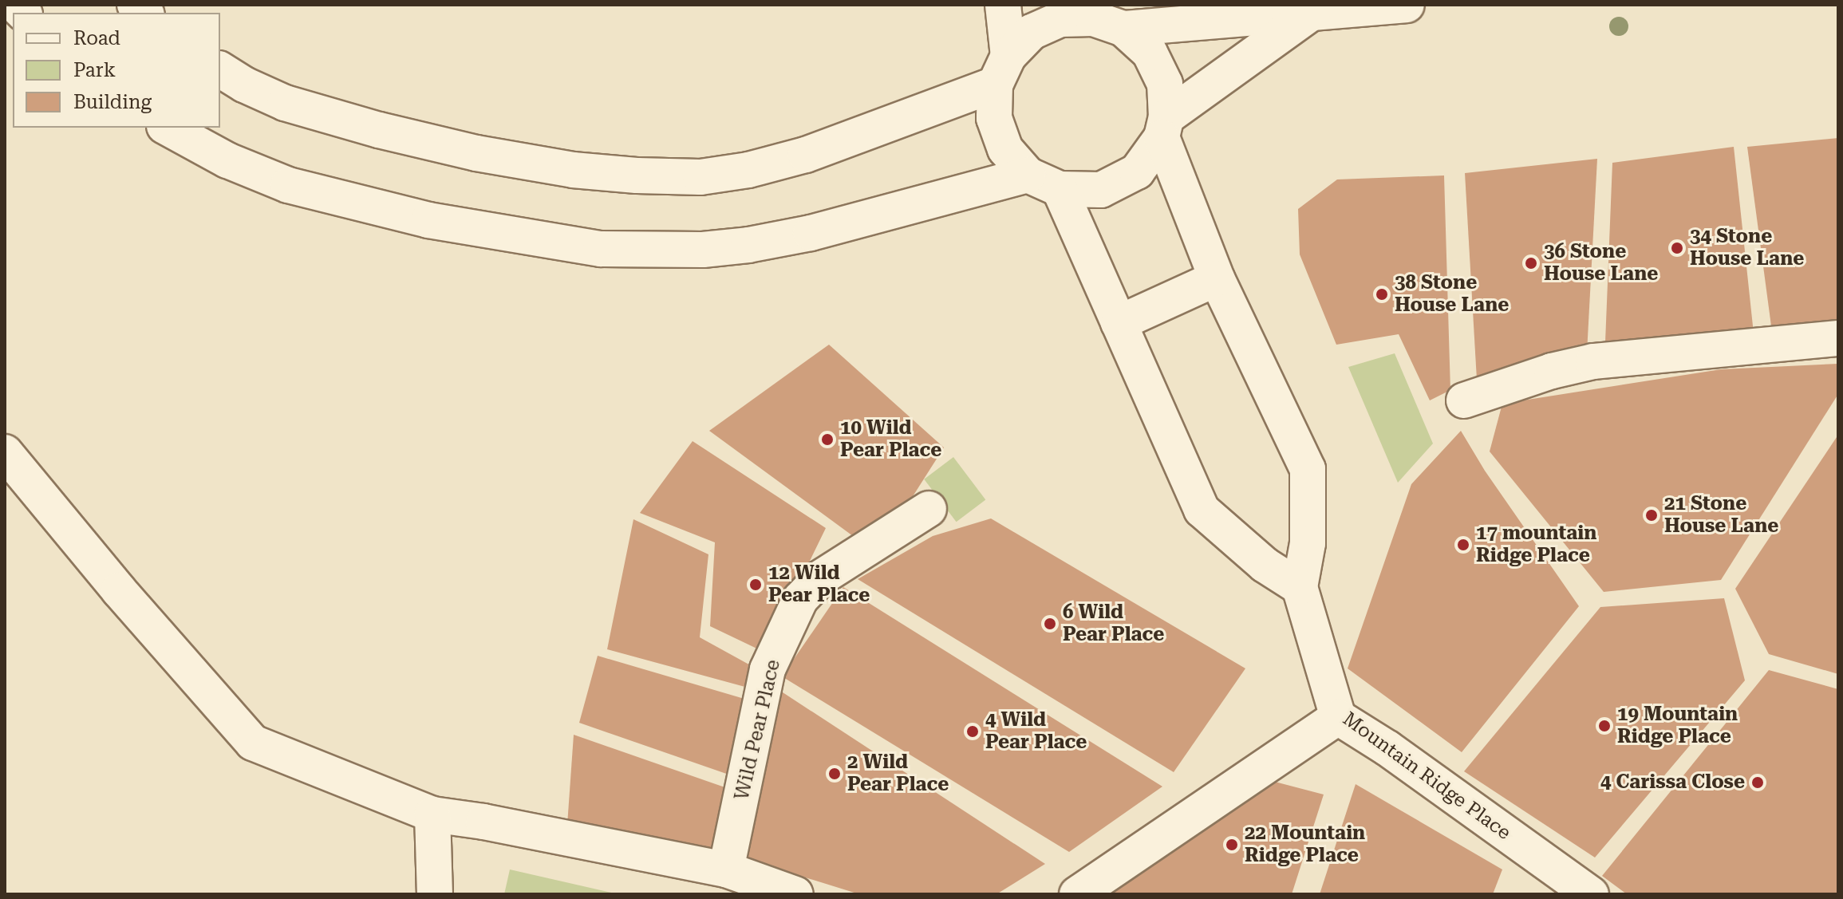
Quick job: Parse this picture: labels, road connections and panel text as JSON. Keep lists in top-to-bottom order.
{
  "streets": {
    "street": ["Wild Pear Place", "Mountain Ridge Place"]
  },
  "places": [
    "34 Stone House Lane",
    "36 Stone House Lane",
    "38 Stone House Lane",
    "10 Wild Pear Place",
    "21 Stone House Lane",
    "17 mountain Ridge Place",
    "12 Wild Pear Place",
    "6 Wild Pear Place",
    "19 Mountain Ridge Place",
    "4 Wild Pear Place",
    "2 Wild Pear Place",
    "4 Carissa Close",
    "22 Mountain Ridge Place"
  ],
  "legend": ["Road", "Park", "Building"]
}
